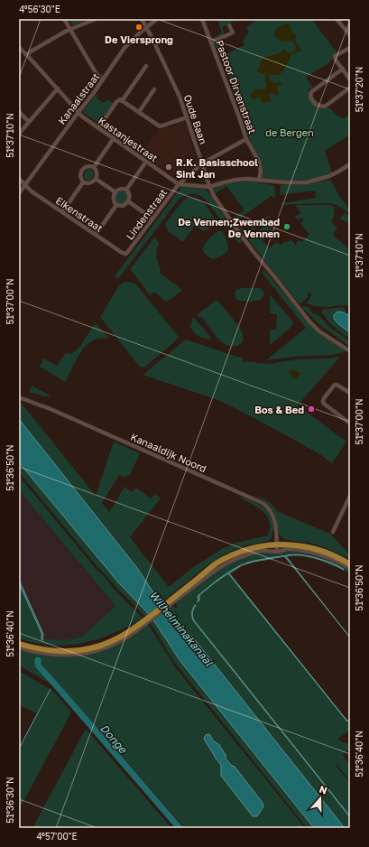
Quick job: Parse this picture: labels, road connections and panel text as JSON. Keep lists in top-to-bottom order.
{
  "streets": {
    "street": [
      "Pastoor Dirvenstraat",
      "Kanaalstraat",
      "Oude Baan",
      "Kastanjestraat",
      "Eikenstraat",
      "Lindenstraat",
      "Kanaaldijk Noord"
    ]
  },
  "crossings": [
    ["Pastoor Dirvenstraat", "Lindenstraat"],
    ["Kanaalstraat", "Oude Baan"],
    ["Kanaalstraat", "Kastanjestraat"],
    ["Kanaalstraat", "Eikenstraat"],
    ["Oude Baan", "Kastanjestraat"],
    ["Oude Baan", "Lindenstraat"],
    ["Kastanjestraat", "Lindenstraat"],
    ["Eikenstraat", "Lindenstraat"]
  ],
  "water": ["Wilhelminakanaal", "Donge"],
  "parks": ["de Bergen"],
  "places": [
    "De Viersprong",
    "R.K. Basisschool Sint Jan",
    "De Vennen;Zwembad De Vennen",
    "Bos & Bed"
  ],
  "north": "top",
  "coordinates": [
    "4°56'30\"E",
    "51°37'20\"N",
    "51°37'10\"N",
    "51°37'00\"N",
    "51°36'50\"N",
    "51°36'40\"N",
    "51°36'30\"N",
    "4°57'00\"E"
  ]
}
